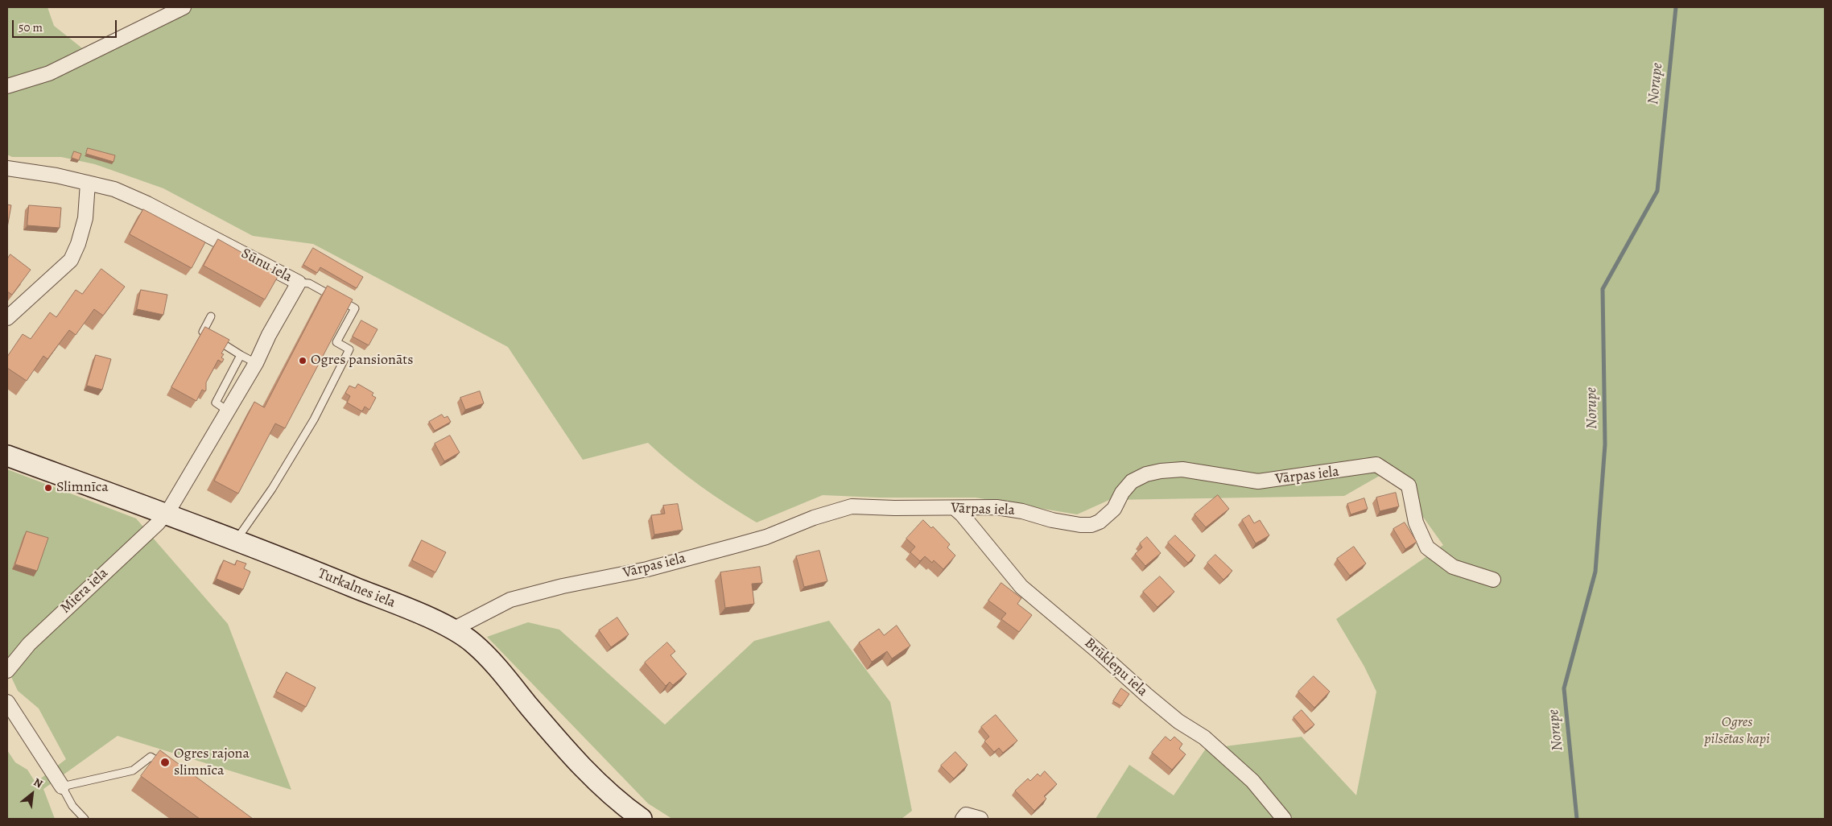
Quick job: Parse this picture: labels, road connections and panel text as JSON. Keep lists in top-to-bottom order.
{
  "streets": {
    "main road": ["Turkalnes iela"],
    "street": [
      "Sūnu iela",
      "Vārpas iela",
      "Miera iela",
      "Brūkleņu iela"
    ]
  },
  "crossings": [
    ["Sūnu iela", "Turkalnes iela"],
    ["Sūnu iela", "Miera iela"],
    ["Vārpas iela", "Turkalnes iela"],
    ["Vārpas iela", "Brūkleņu iela"],
    ["Turkalnes iela", "Miera iela"]
  ],
  "water": ["Norupe"],
  "parks": ["Ogres pilsētas kapi"],
  "places": ["Ogres pansionāts", "Slimnīca", "Ogres rajona slimnīca"],
  "scale_bar": "50 m",
  "north": "top right"
}
